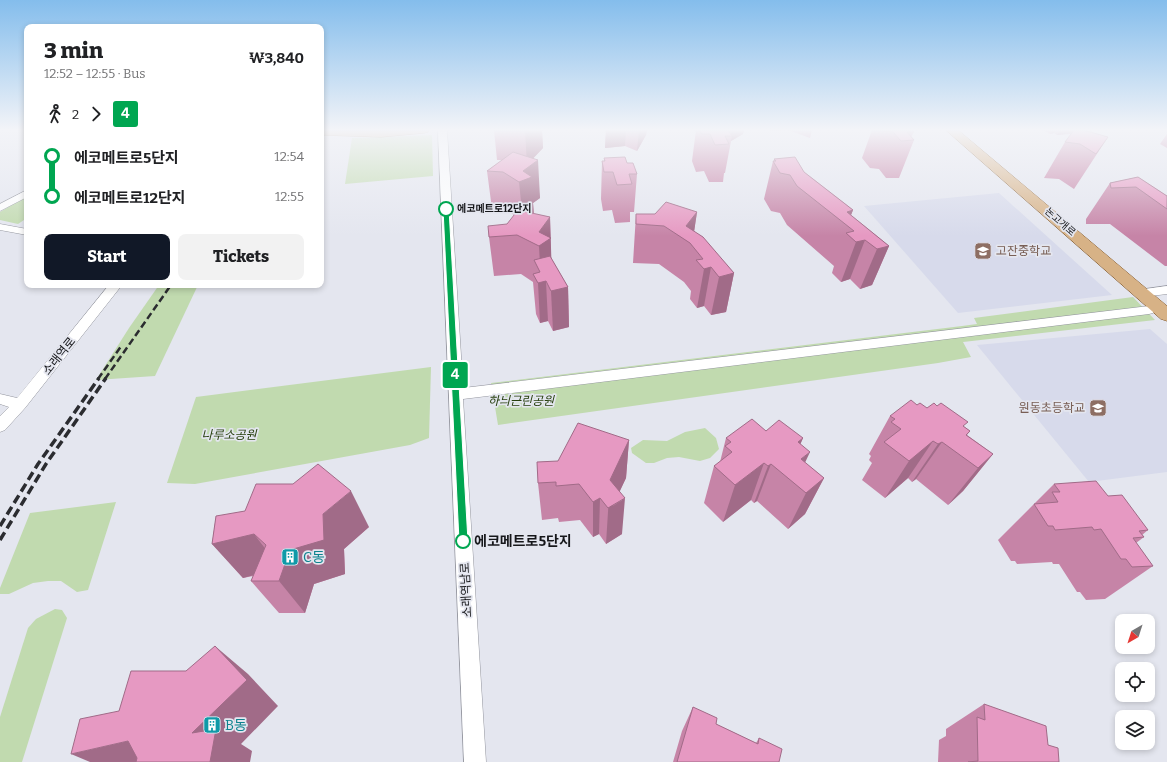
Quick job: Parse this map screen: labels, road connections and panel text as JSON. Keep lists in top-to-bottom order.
{
  "streets": {
    "main road": ["논고개로"],
    "street": ["소래역로", "소래역남로"]
  },
  "parks": ["하늬근린공원", "나루소공원"],
  "places": {
    "other": ["에코메트로12단지", "에코메트로5단지"],
    "school or university": ["고잔중학교", "원동초등학교"],
    "building": ["C동", "B동"]
  },
  "lines": ["bus line 4"],
  "north": "bottom left",
  "page": {
    "on_map": "4",
    "heading": ["3 min", "12:52 – 12:55 · Bus", "₩3,840"],
    "legs": ["2", "4"],
    "list": [
      {
        "name": "에코메트로5단지",
        "value": "12:54"
      },
      {
        "name": "에코메트로12단지",
        "value": "12:55"
      }
    ],
    "buttons": ["Start", "Tickets"]
  }
}
